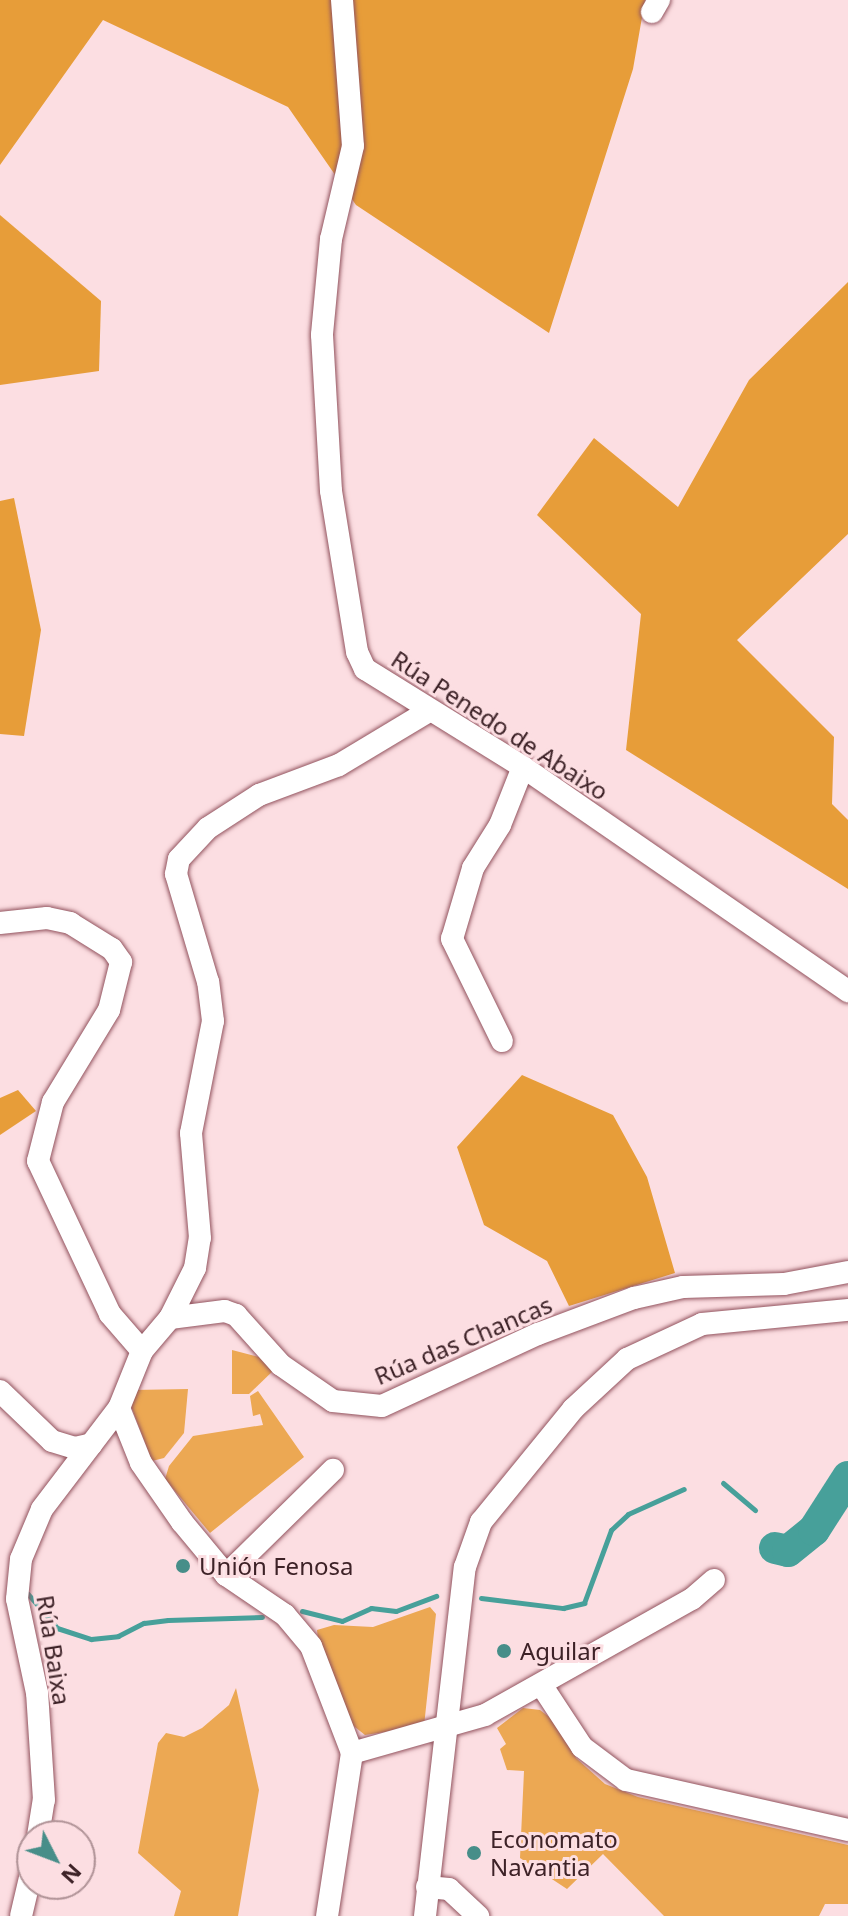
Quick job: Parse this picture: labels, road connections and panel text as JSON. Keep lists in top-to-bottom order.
{
  "streets": {
    "street": ["Rúa Penedo de Abaixo", "Rúa das Chancas", "Rúa Baixa"]
  },
  "places": ["Unión Fenosa", "Aguilar", "Economato Navantia"],
  "north": "bottom right"
}
